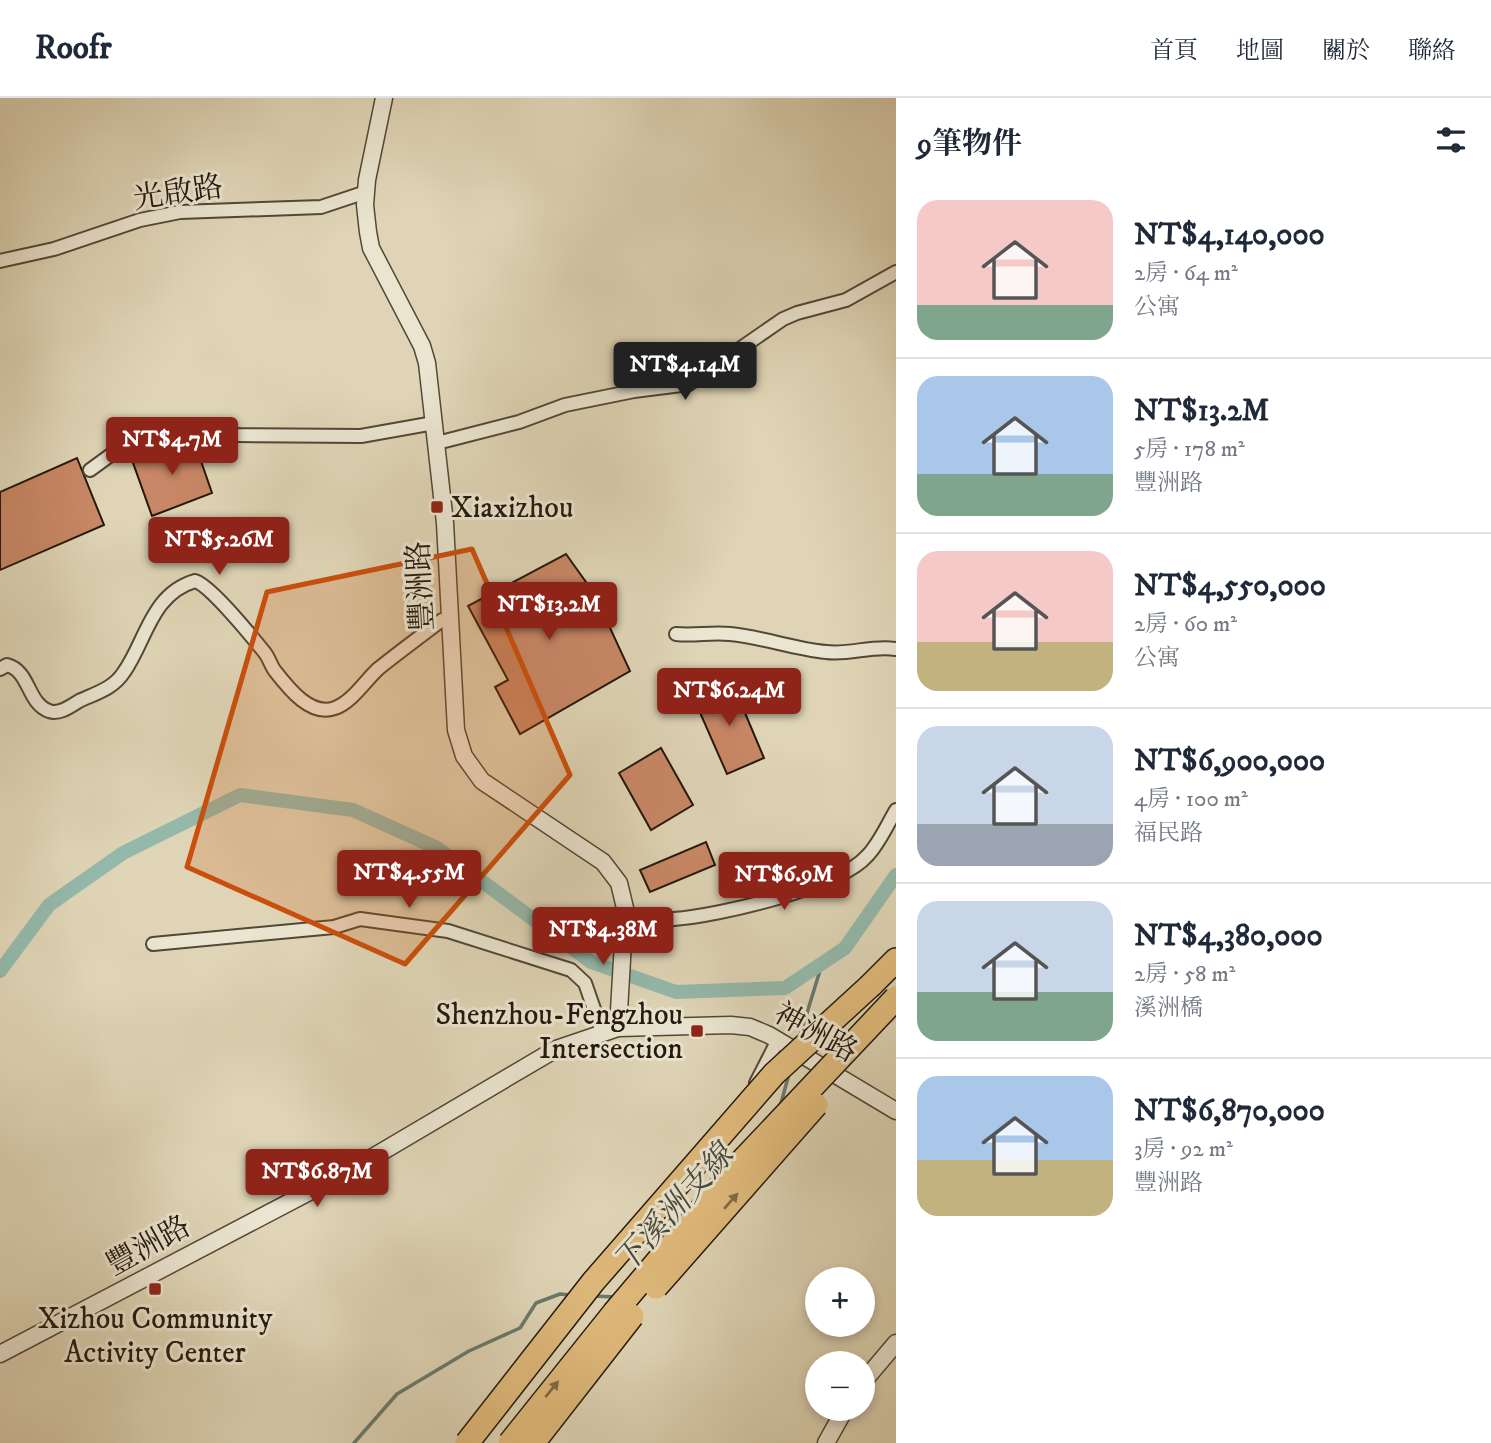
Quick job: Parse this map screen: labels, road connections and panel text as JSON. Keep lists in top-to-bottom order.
{
  "streets": {
    "street": ["光啟路", "豐洲路", "神洲路"]
  },
  "crossings": [
    ["光啟路", "豐洲路"],
    ["豐洲路", "神洲路"]
  ],
  "water": ["下溪洲支線"],
  "places": {
    "transit": ["Xiaxizhou", "Shenzhou-Fengzhou Intersection", "Xizhou Community Activity Center"]
  },
  "page": {
    "header": "Roofr",
    "nav": [
      "首頁",
      "地圖",
      "關於",
      "聯絡"
    ],
    "heading": "9筆物件",
    "list": [
      {
        "name": "NT$4,140,000",
        "note": "2房 · 64 m² · 公寓"
      },
      {
        "name": "NT$13.2M",
        "note": "5房 · 178 m² · 豐洲路"
      },
      {
        "name": "NT$4,550,000",
        "note": "2房 · 60 m² · 公寓"
      },
      {
        "name": "NT$6,900,000",
        "note": "4房 · 100 m² · 福民路"
      },
      {
        "name": "NT$4,380,000",
        "note": "2房 · 58 m² · 溪洲橋"
      },
      {
        "name": "NT$6,870,000",
        "note": "3房 · 92 m² · 豐洲路"
      }
    ],
    "price": [
      "NT$4.14M",
      "NT$4.7M",
      "NT$5.26M",
      "NT$13.2M",
      "NT$6.24M",
      "NT$4.55M",
      "NT$6.9M",
      "NT$4.38M",
      "NT$6.87M"
    ],
    "map_buttons": ["+", "−"]
  }
}
